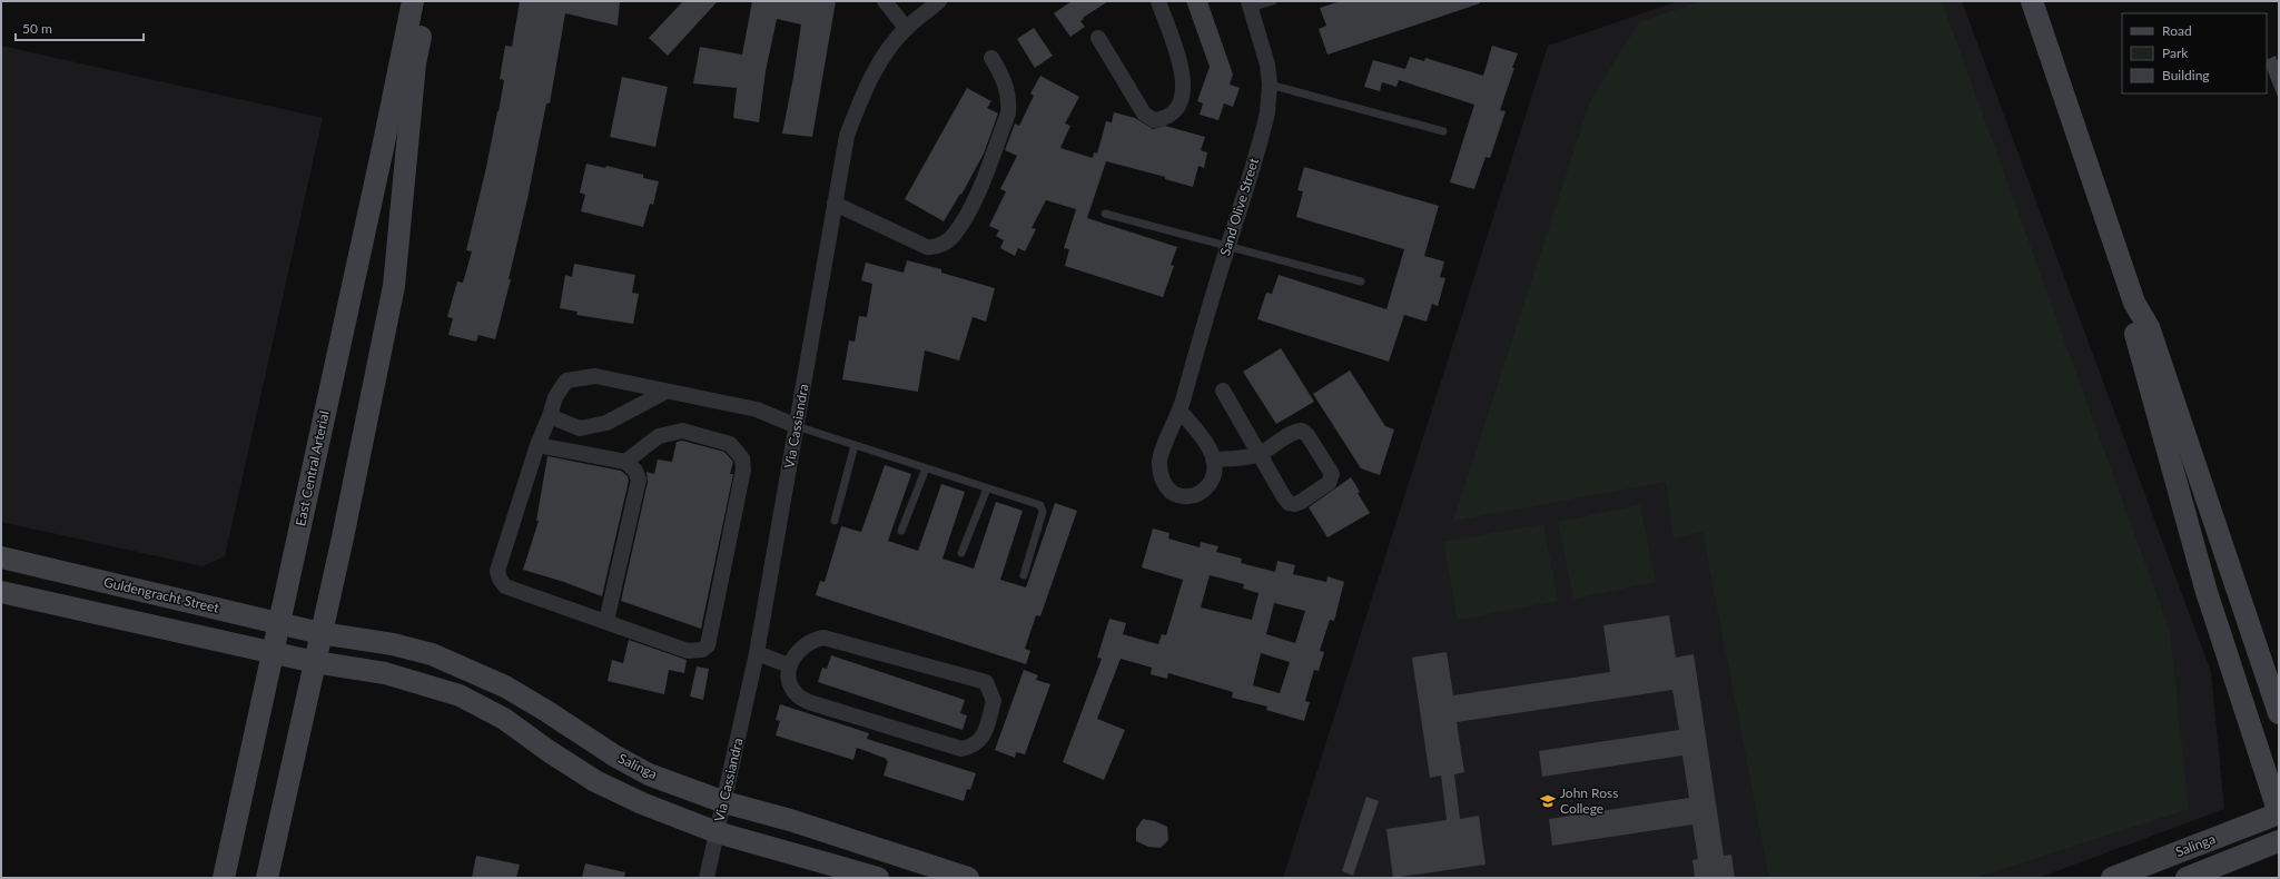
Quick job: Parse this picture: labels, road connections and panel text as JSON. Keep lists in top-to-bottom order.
{
  "streets": {
    "street": [
      "Sand Olive Street",
      "Via Cassiandra",
      "East Central Arterial",
      "Guldengracht Street",
      "Salinga"
    ]
  },
  "crossings": [
    ["Via Cassiandra", "Salinga"],
    ["East Central Arterial", "Guldengracht Street"],
    ["Guldengracht Street", "Salinga"]
  ],
  "places": {
    "school or university": ["John Ross College"]
  },
  "legend": ["Road", "Park", "Building"],
  "scale_bar": "50 m"
}
